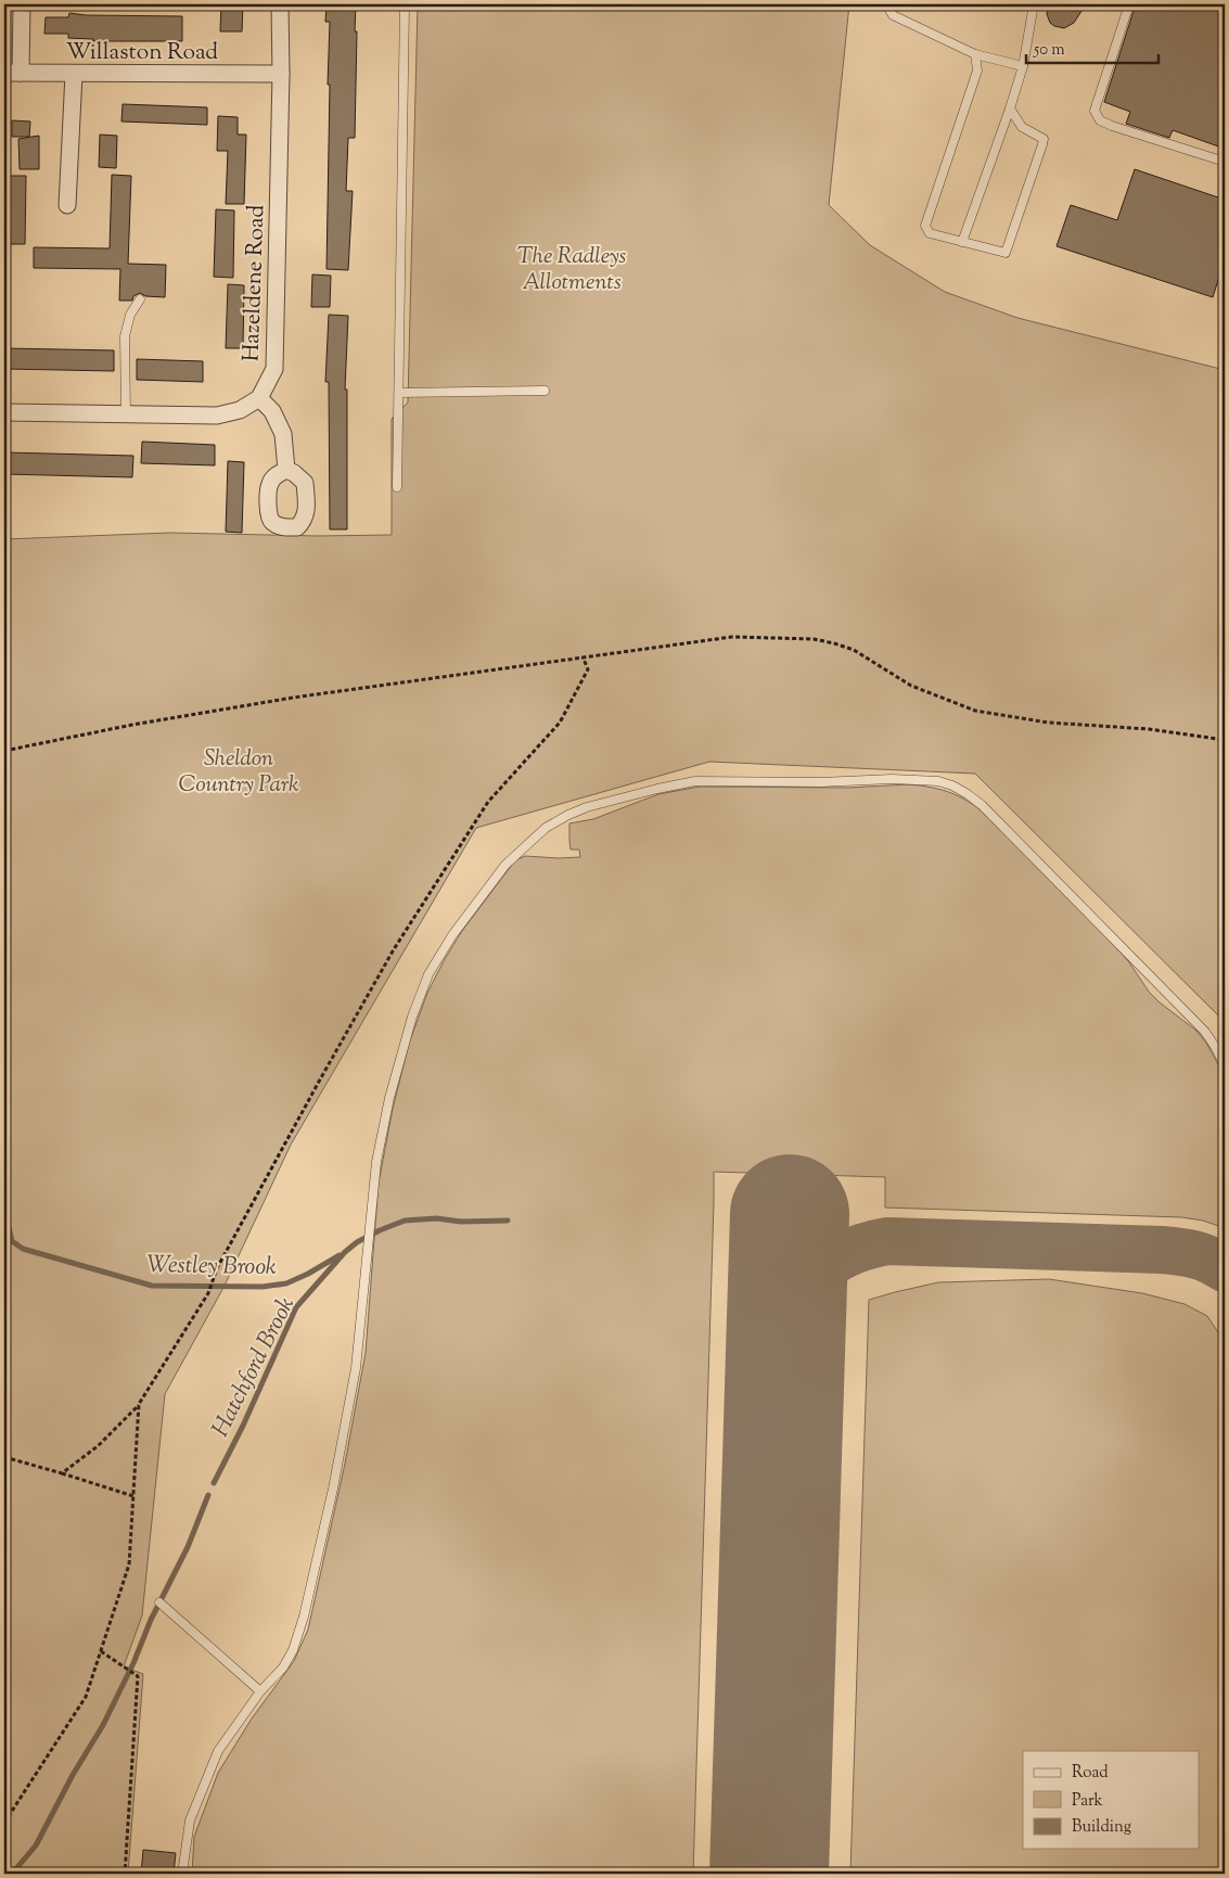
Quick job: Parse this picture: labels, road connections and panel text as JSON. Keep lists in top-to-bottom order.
{
  "streets": {
    "street": ["Willaston Road", "Hazeldene Road"]
  },
  "crossings": [
    ["Willaston Road", "Hazeldene Road"]
  ],
  "water": ["Westley Brook", "Hatchford Brook"],
  "parks": ["The Radleys Allotments", "Sheldon Country Park"],
  "legend": ["Road", "Park", "Building"],
  "scale_bar": "50 m"
}
